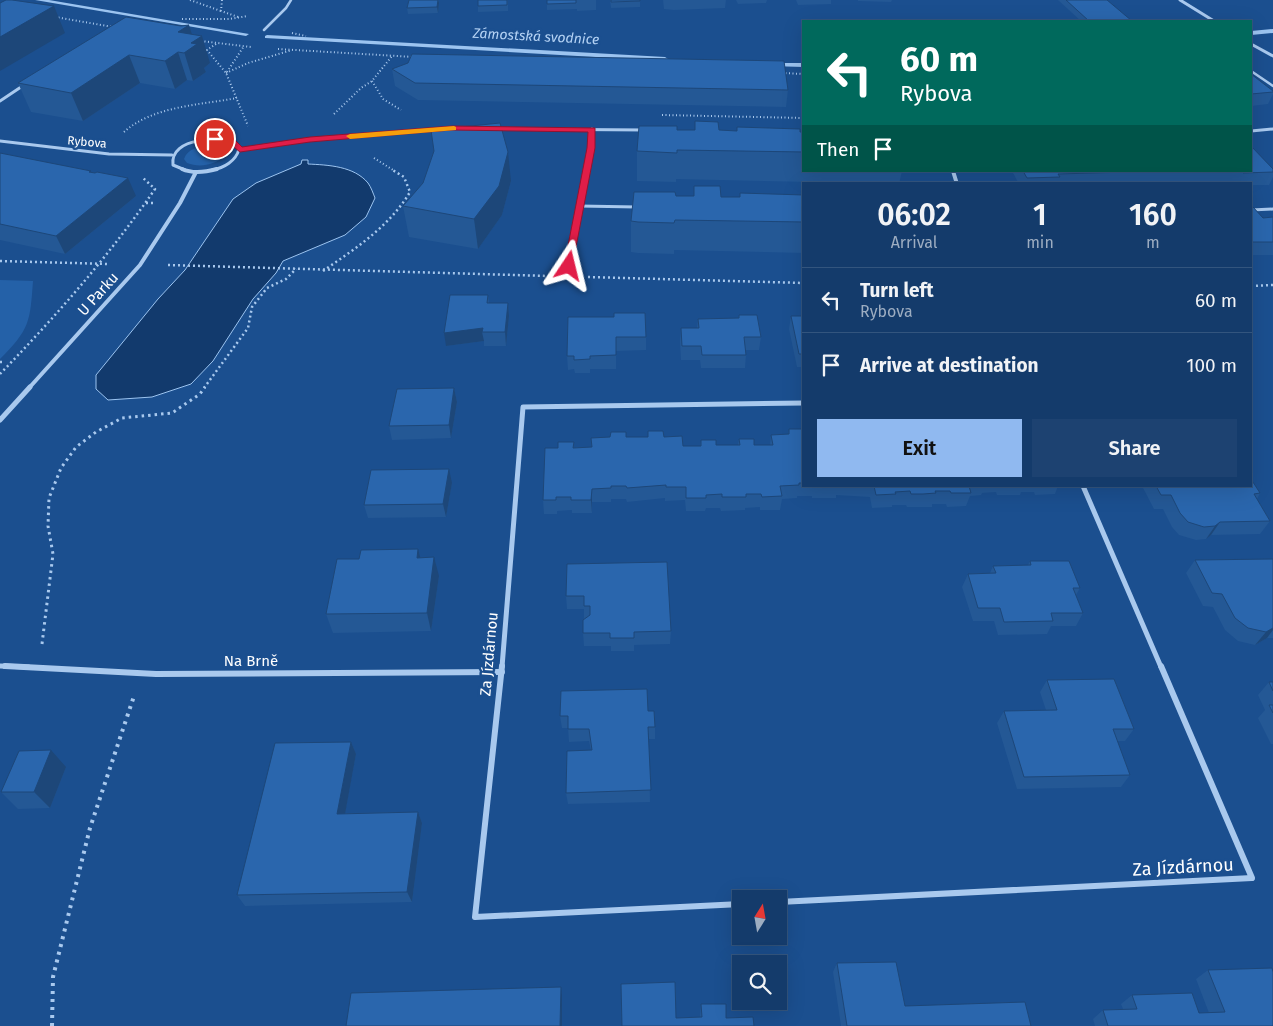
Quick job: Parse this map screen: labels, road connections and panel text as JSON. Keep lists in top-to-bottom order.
{
  "streets": {
    "street": [
      "Rybova",
      "U Parku",
      "Za Jízdárnou",
      "Na Brně"
    ]
  },
  "crossings": [
    ["Za Jízdárnou", "Na Brně"]
  ],
  "water": ["Zámostská svodnice"],
  "north": "top",
  "page": {
    "turn": ["60 m", "Rybova"],
    "then": "Then",
    "eta": [
      "06:02",
      "Arrival",
      "1",
      "min",
      "160",
      "m"
    ],
    "list": [
      {
        "name": "Turn left",
        "note": "Rybova",
        "value": "60 m"
      },
      {
        "name": "Arrive at destination",
        "value": "100 m"
      }
    ],
    "buttons": ["Exit", "Share"]
  }
}
